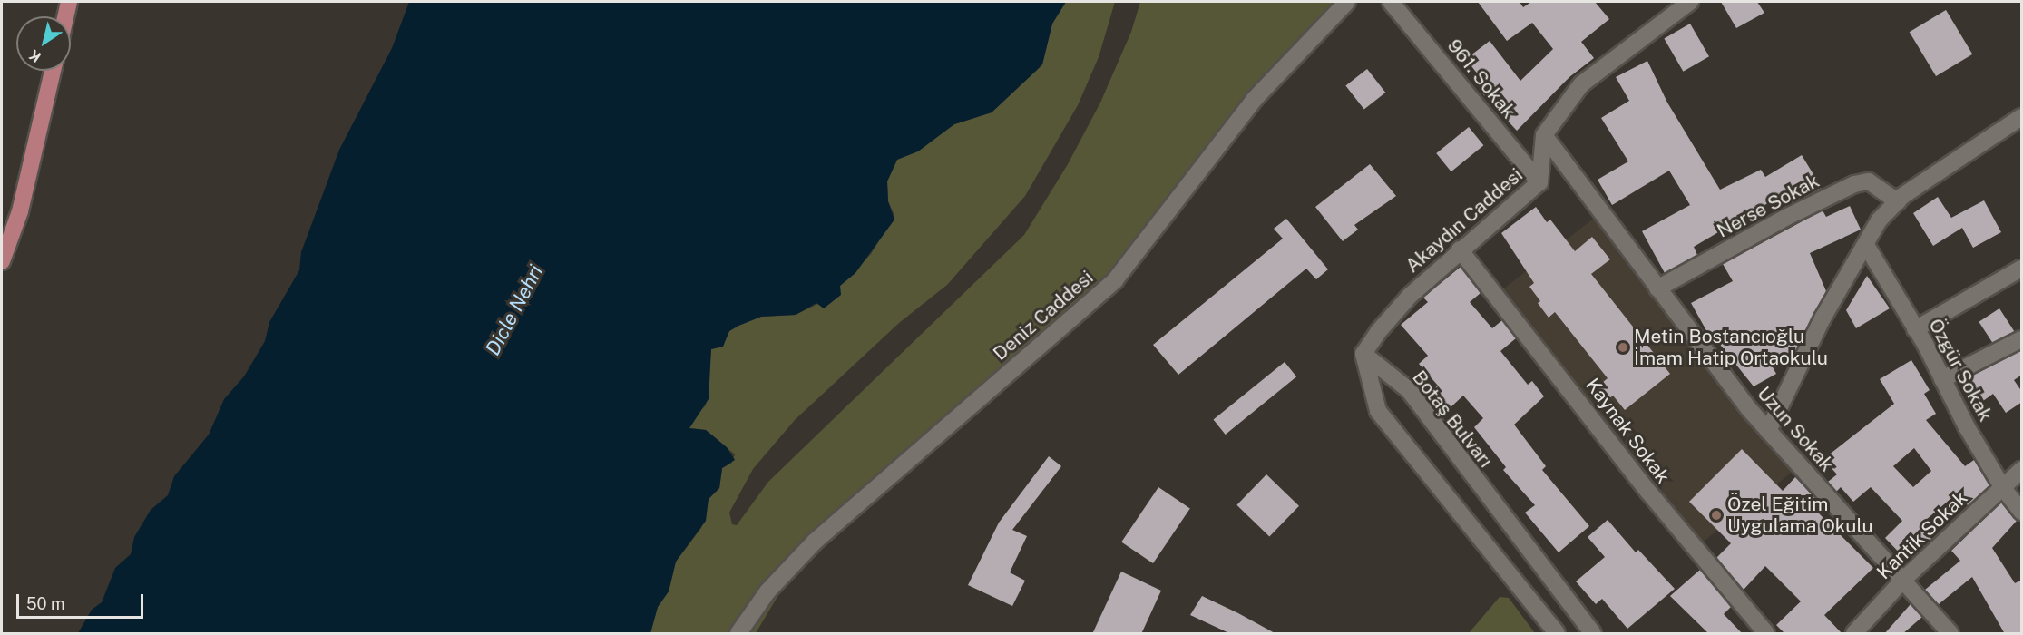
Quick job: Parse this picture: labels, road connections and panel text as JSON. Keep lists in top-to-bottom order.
{
  "streets": {
    "street": [
      "961. Sokak",
      "Nerse Sokak",
      "Akaydın Caddesi",
      "Deniz Caddesi",
      "Özgür Sokak",
      "Botaş Bulvarı",
      "Uzun Sokak",
      "Kaynak Sokak",
      "Kantik Sokak"
    ]
  },
  "crossings": [
    ["961. Sokak", "Akaydın Caddesi"],
    ["Nerse Sokak", "Uzun Sokak"],
    ["Akaydın Caddesi", "Botaş Bulvarı"],
    ["Akaydın Caddesi", "Uzun Sokak"],
    ["Akaydın Caddesi", "Kaynak Sokak"],
    ["Özgür Sokak", "Kantik Sokak"],
    ["Uzun Sokak", "Kantik Sokak"]
  ],
  "water": ["Dicle Nehri"],
  "places": ["Metin Bostancıoğlu İmam Hatip Ortaokulu", "Özel Eğitim Uygulama Okulu"],
  "scale_bar": "50 m",
  "north": "bottom left"
}
